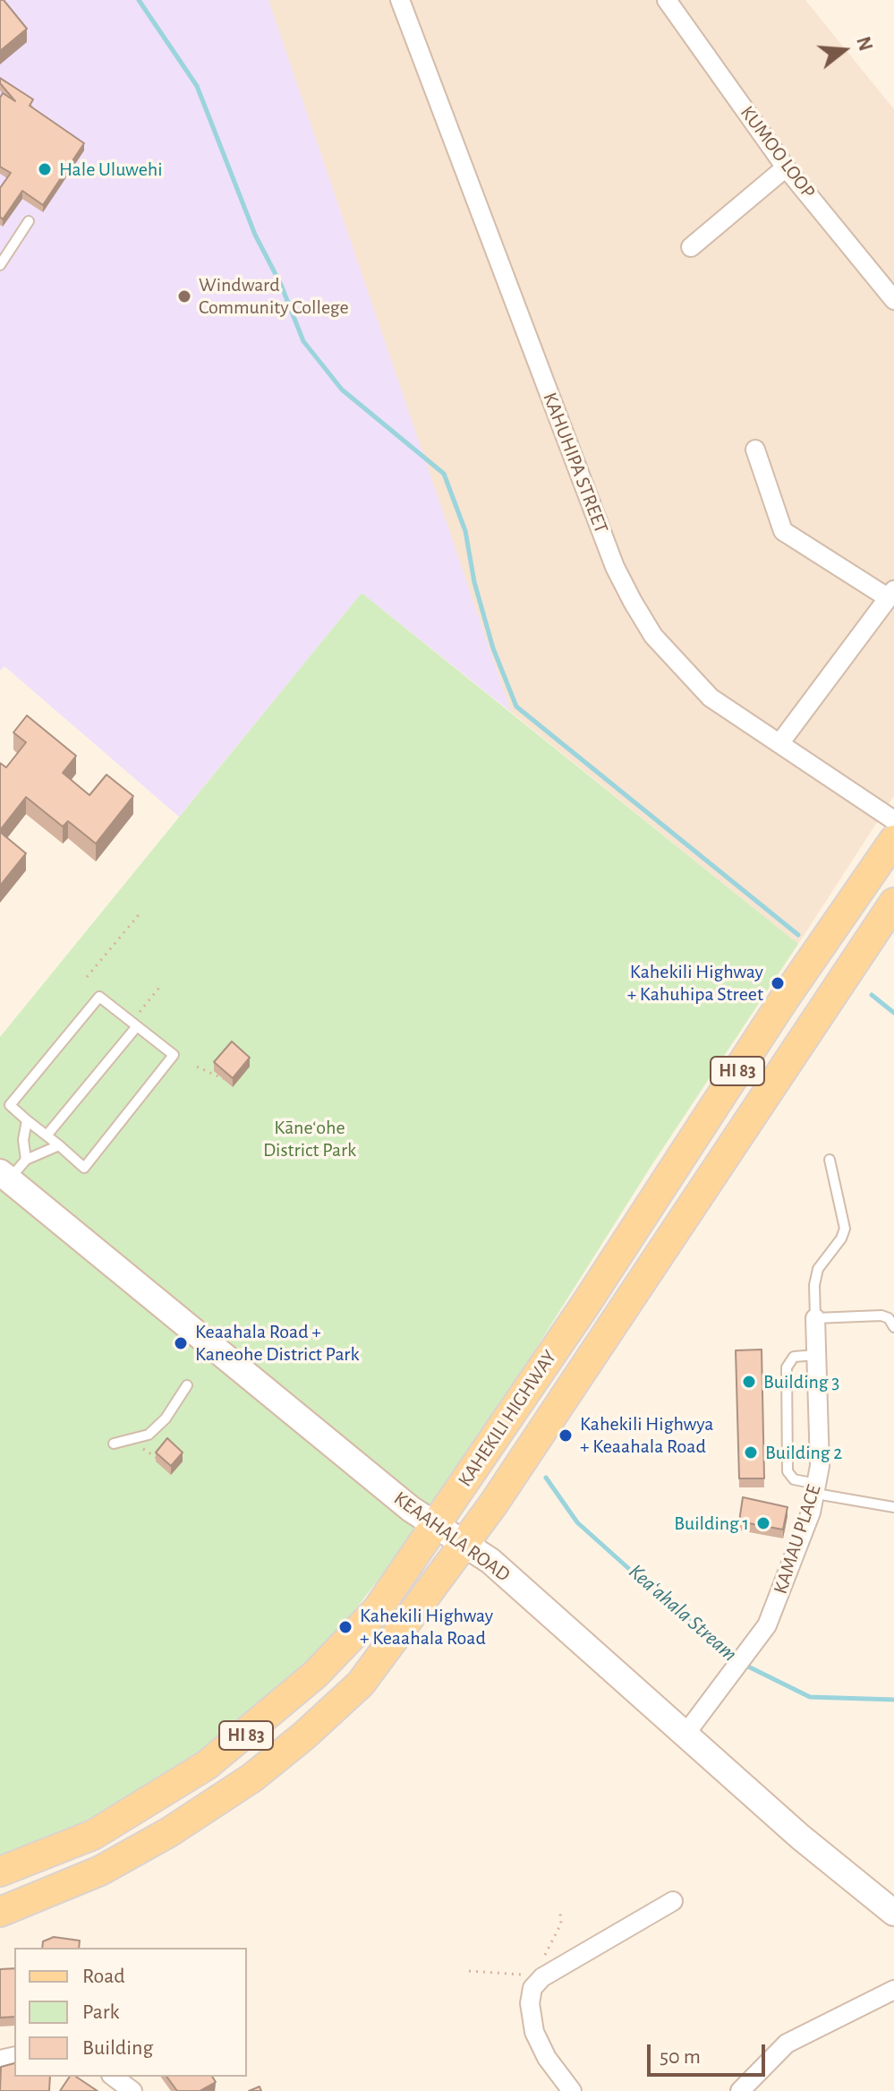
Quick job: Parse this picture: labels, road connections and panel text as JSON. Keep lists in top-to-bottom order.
{
  "streets": {
    "main road": ["HI 83", "KAHEKILI HIGHWAY"],
    "street": [
      "KUMOO LOOP",
      "KAHUHIPA STREET",
      "KEAAHALA ROAD",
      "KAMAU PLACE"
    ]
  },
  "crossings": [
    ["KAHEKILI HIGHWAY", "KEAAHALA ROAD"],
    ["KEAAHALA ROAD", "KAMAU PLACE"]
  ],
  "water": ["Keaʻahala Stream"],
  "parks": ["Kāneʻohe District Park"],
  "places": [
    "Hale Uluwehi",
    "Windward Community College",
    "Kahekili Highway + Kahuhipa Street",
    "Keaahala Road + Kaneohe District Park",
    "Building 3",
    "Kahekili Highwya + Keaahala Road",
    "Building 2",
    "Building 1",
    "Kahekili Highway + Keaahala Road"
  ],
  "legend": ["Road", "Park", "Building"],
  "scale_bar": "50 m",
  "north": "right"
}
